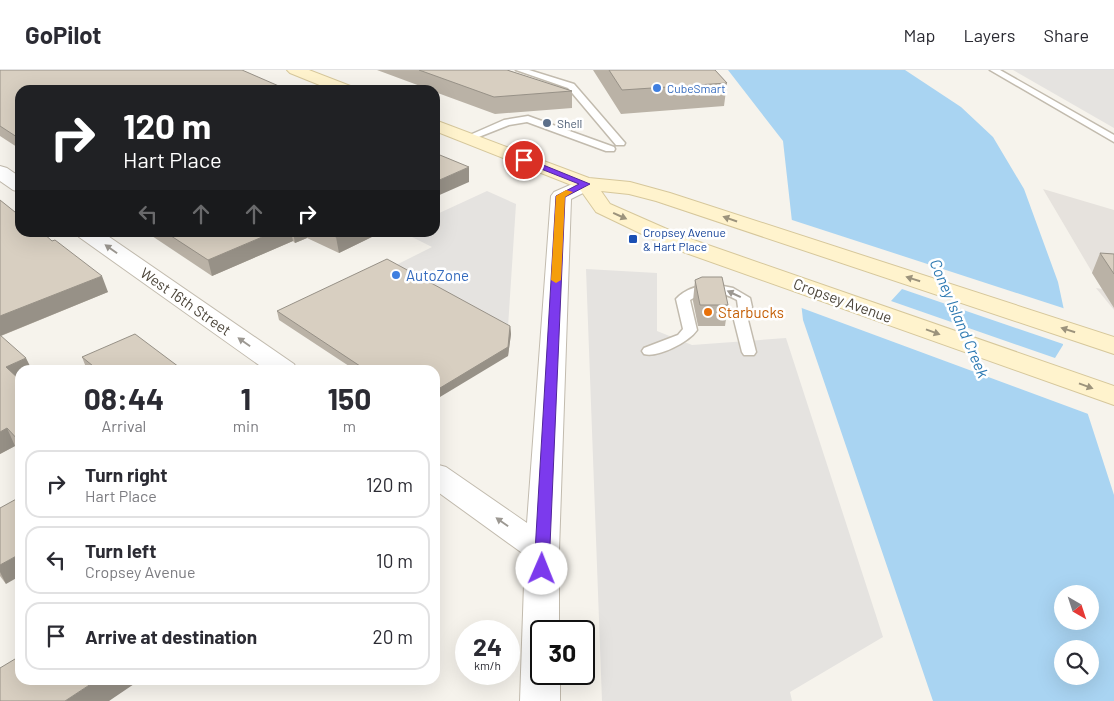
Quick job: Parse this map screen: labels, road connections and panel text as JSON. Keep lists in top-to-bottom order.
{
  "streets": {
    "main road": ["Cropsey Avenue"],
    "street": ["West 16th Street"]
  },
  "one_way": ["West 16th Street"],
  "water": ["Coney Island Creek"],
  "places": {
    "other": [
      "CubeSmart",
      "Shell",
      "AutoZone",
      "Starbucks"
    ],
    "transit": ["Cropsey Avenue & Hart Place"]
  },
  "north": "bottom right",
  "page": {
    "header": "GoPilot",
    "nav": ["Map", "Layers", "Share"],
    "turn": ["120 m", "Hart Place"],
    "eta": [
      "08:44",
      "Arrival",
      "1",
      "min",
      "150",
      "m"
    ],
    "list": [
      {
        "name": "Turn right",
        "note": "Hart Place",
        "value": "120 m"
      },
      {
        "name": "Turn left",
        "note": "Cropsey Avenue",
        "value": "10 m"
      },
      {
        "name": "Arrive at destination",
        "value": "20 m"
      }
    ],
    "speed": "24 km/h",
    "limit": "30"
  }
}
